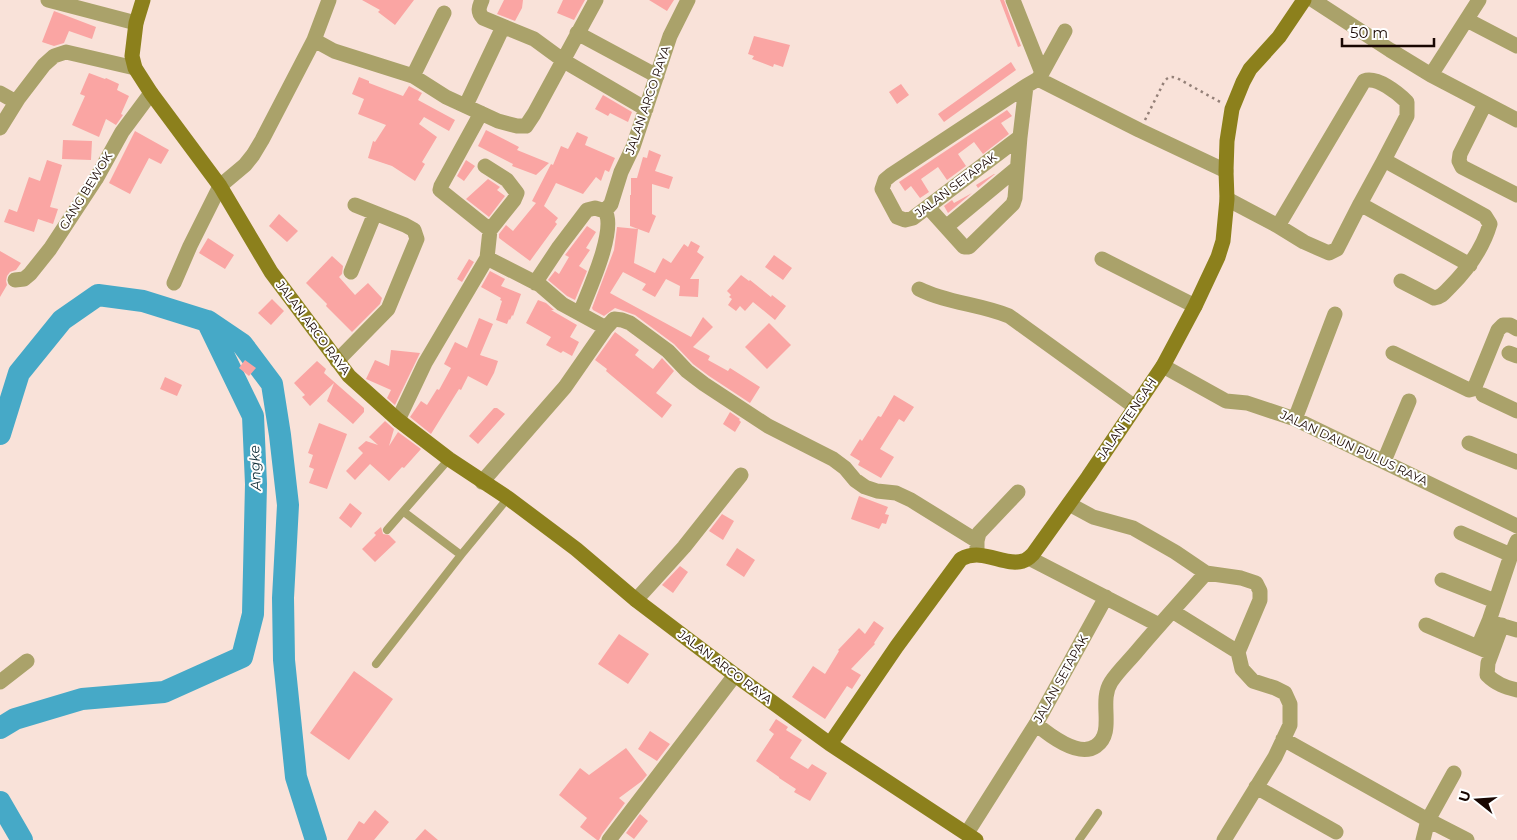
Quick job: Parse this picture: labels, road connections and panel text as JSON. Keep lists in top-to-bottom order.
{
  "streets": {
    "main road": ["JALAN ARCO RAYA", "JALAN TENGAH"],
    "street": ["JALAN SETAPAK", "GANG BEWOK", "JALAN DAUN PULUS RAYA"]
  },
  "crossings": [
    ["JALAN ARCO RAYA", "JALAN SETAPAK"],
    ["JALAN ARCO RAYA", "GANG BEWOK"],
    ["JALAN TENGAH", "JALAN DAUN PULUS RAYA"]
  ],
  "water": ["Angke"],
  "scale_bar": "50 m",
  "north": "left"
}
